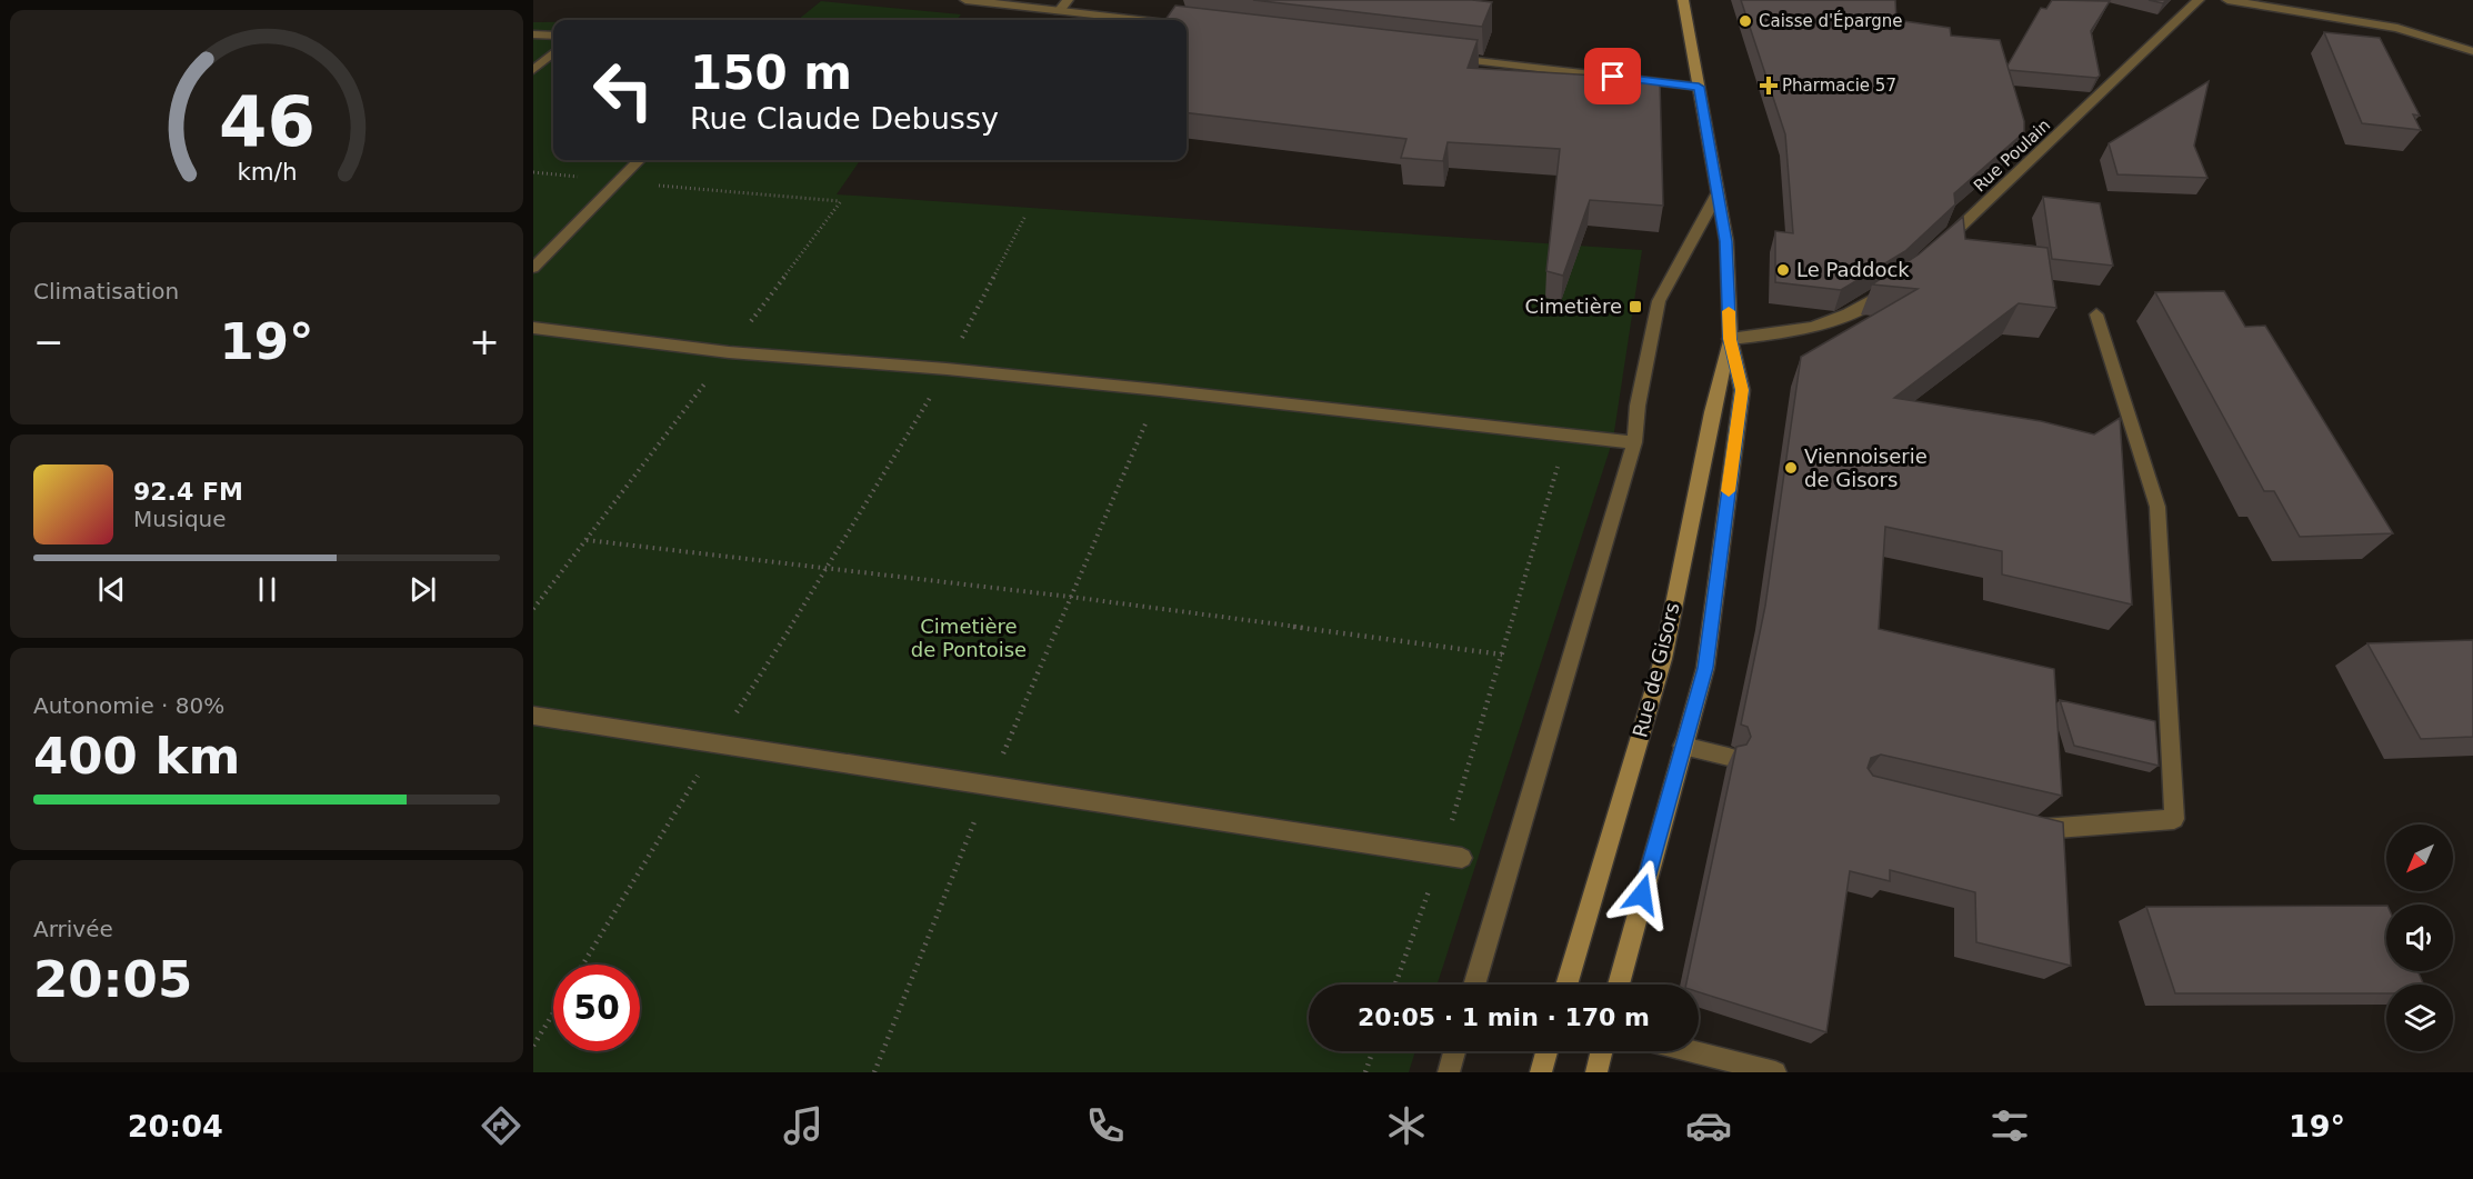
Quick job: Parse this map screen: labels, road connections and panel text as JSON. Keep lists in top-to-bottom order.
{
  "streets": {
    "main road": ["Rue de Gisors"],
    "street": ["Rue Poulain"]
  },
  "parks": ["Cimetière de Pontoise"],
  "places": {
    "other": ["Caisse d'Épargne", "Le Paddock", "Viennoiserie de Gisors"],
    "health": ["Pharmacie 57"],
    "transit": ["Cimetière"]
  },
  "north": "bottom left",
  "page": {
    "turn": ["150 m", "Rue Claude Debussy"],
    "tile": [
      "Climatisation",
      ["Autonomie · 80%", "400 km"],
      ["Arrivée", "20:05"]
    ],
    "heat": ["−", "19°", "+"],
    "song": ["92.4 FM", "Musique"],
    "limit": "50",
    "trip": "20:05 · 1 min · 170 m",
    "tabs": ["20:04", "19°"],
    "gauge": ["46", "km/h"]
  }
}
